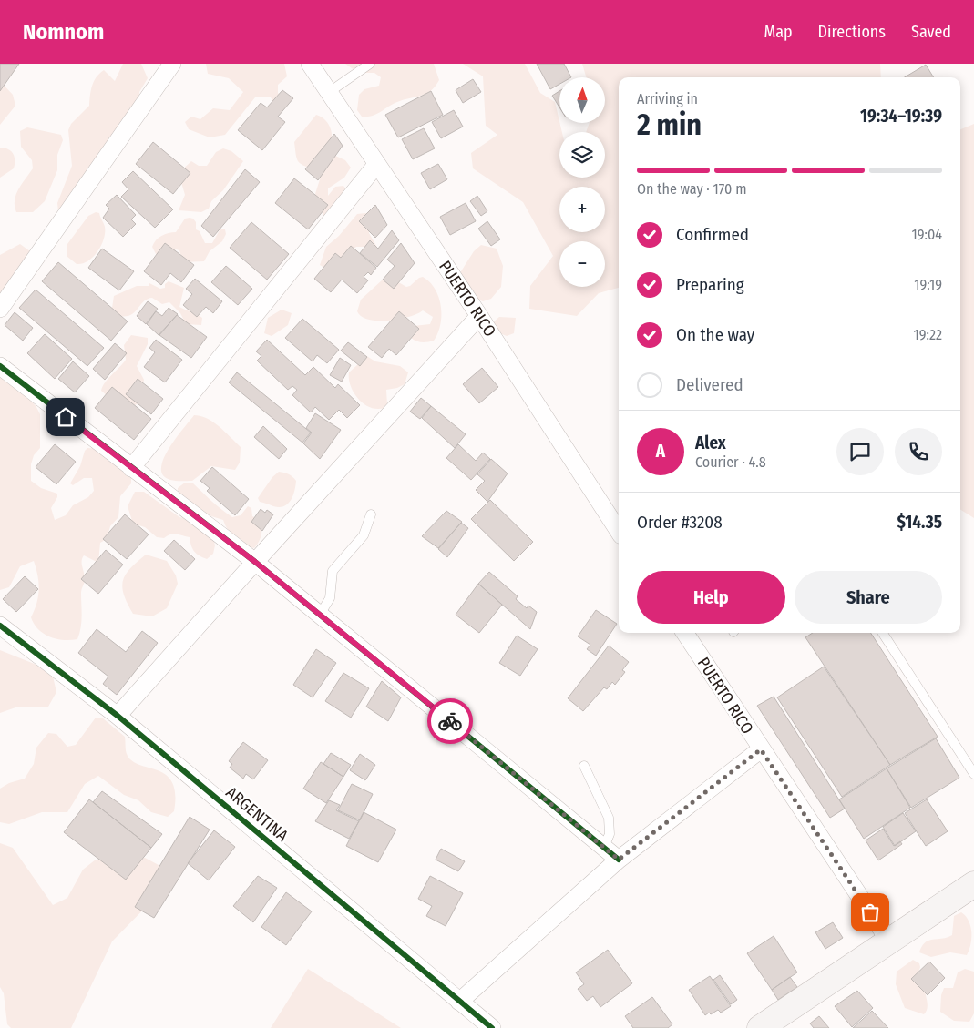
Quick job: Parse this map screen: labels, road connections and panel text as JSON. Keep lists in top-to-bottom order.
{
  "streets": {
    "street": ["PUERTO RICO", "ARGENTINA"]
  },
  "north": "top",
  "page": {
    "header": "Nomnom",
    "nav": ["Map", "Directions", "Saved"],
    "map_buttons": ["+", "−"],
    "heading": ["2 min", "Arriving in", "19:34–19:39"],
    "panel": [
      "Alex",
      "Courier · 4.8",
      "Order #3208",
      "$14.35"
    ],
    "bar": "On the way · 170 m",
    "list": [
      ["Confirmed", "19:04"],
      ["Preparing", "19:19"],
      ["On the way", "19:22"],
      "Delivered"
    ],
    "round": "A",
    "buttons": ["Help", "Share"]
  }
}
